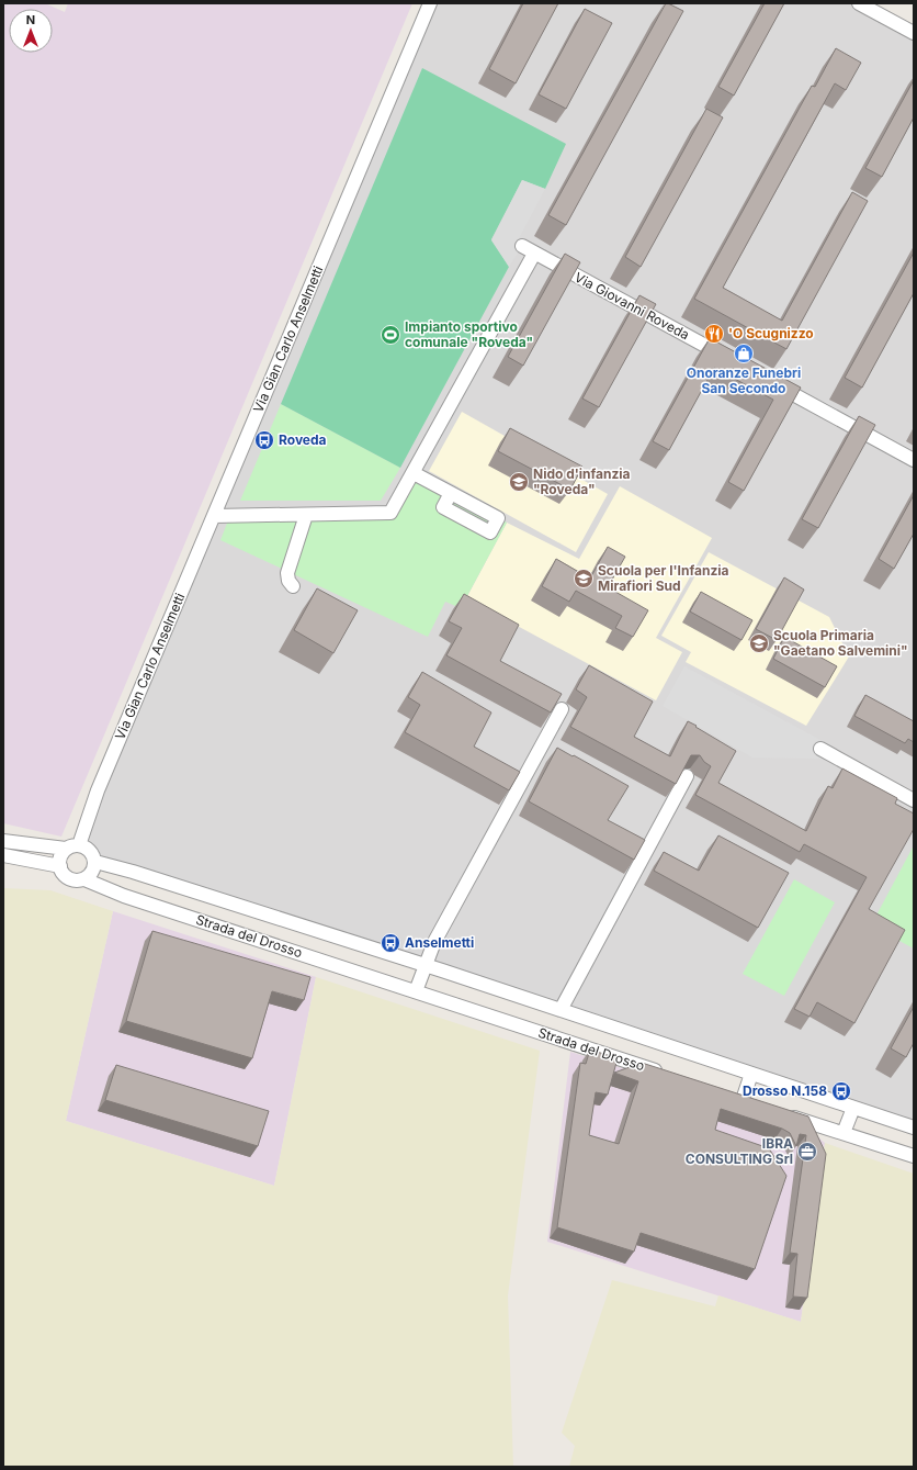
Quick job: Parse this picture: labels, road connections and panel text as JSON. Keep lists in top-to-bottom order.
{
  "streets": {
    "street": ["Via Giovanni Roveda", "Via Gian Carlo Anselmetti", "Strada del Drosso"]
  },
  "crossings": [
    ["Via Gian Carlo Anselmetti", "Strada del Drosso"]
  ],
  "places": {
    "restaurant": ["'O Scugnizzo"],
    "sports": ["Impianto sportivo comunale \"Roveda\""],
    "shop": ["Onoranze Funebri San Secondo"],
    "bus stop": ["Roveda", "Anselmetti", "Drosso N.158"],
    "school or university": ["Nido d'infanzia \"Roveda\"", "Scuola per l'Infanzia Mirafiori Sud", "Scuola Primaria \"Gaetano Salvemini\""],
    "office": ["IBRA CONSULTING Srl"]
  },
  "north": "top"
}
